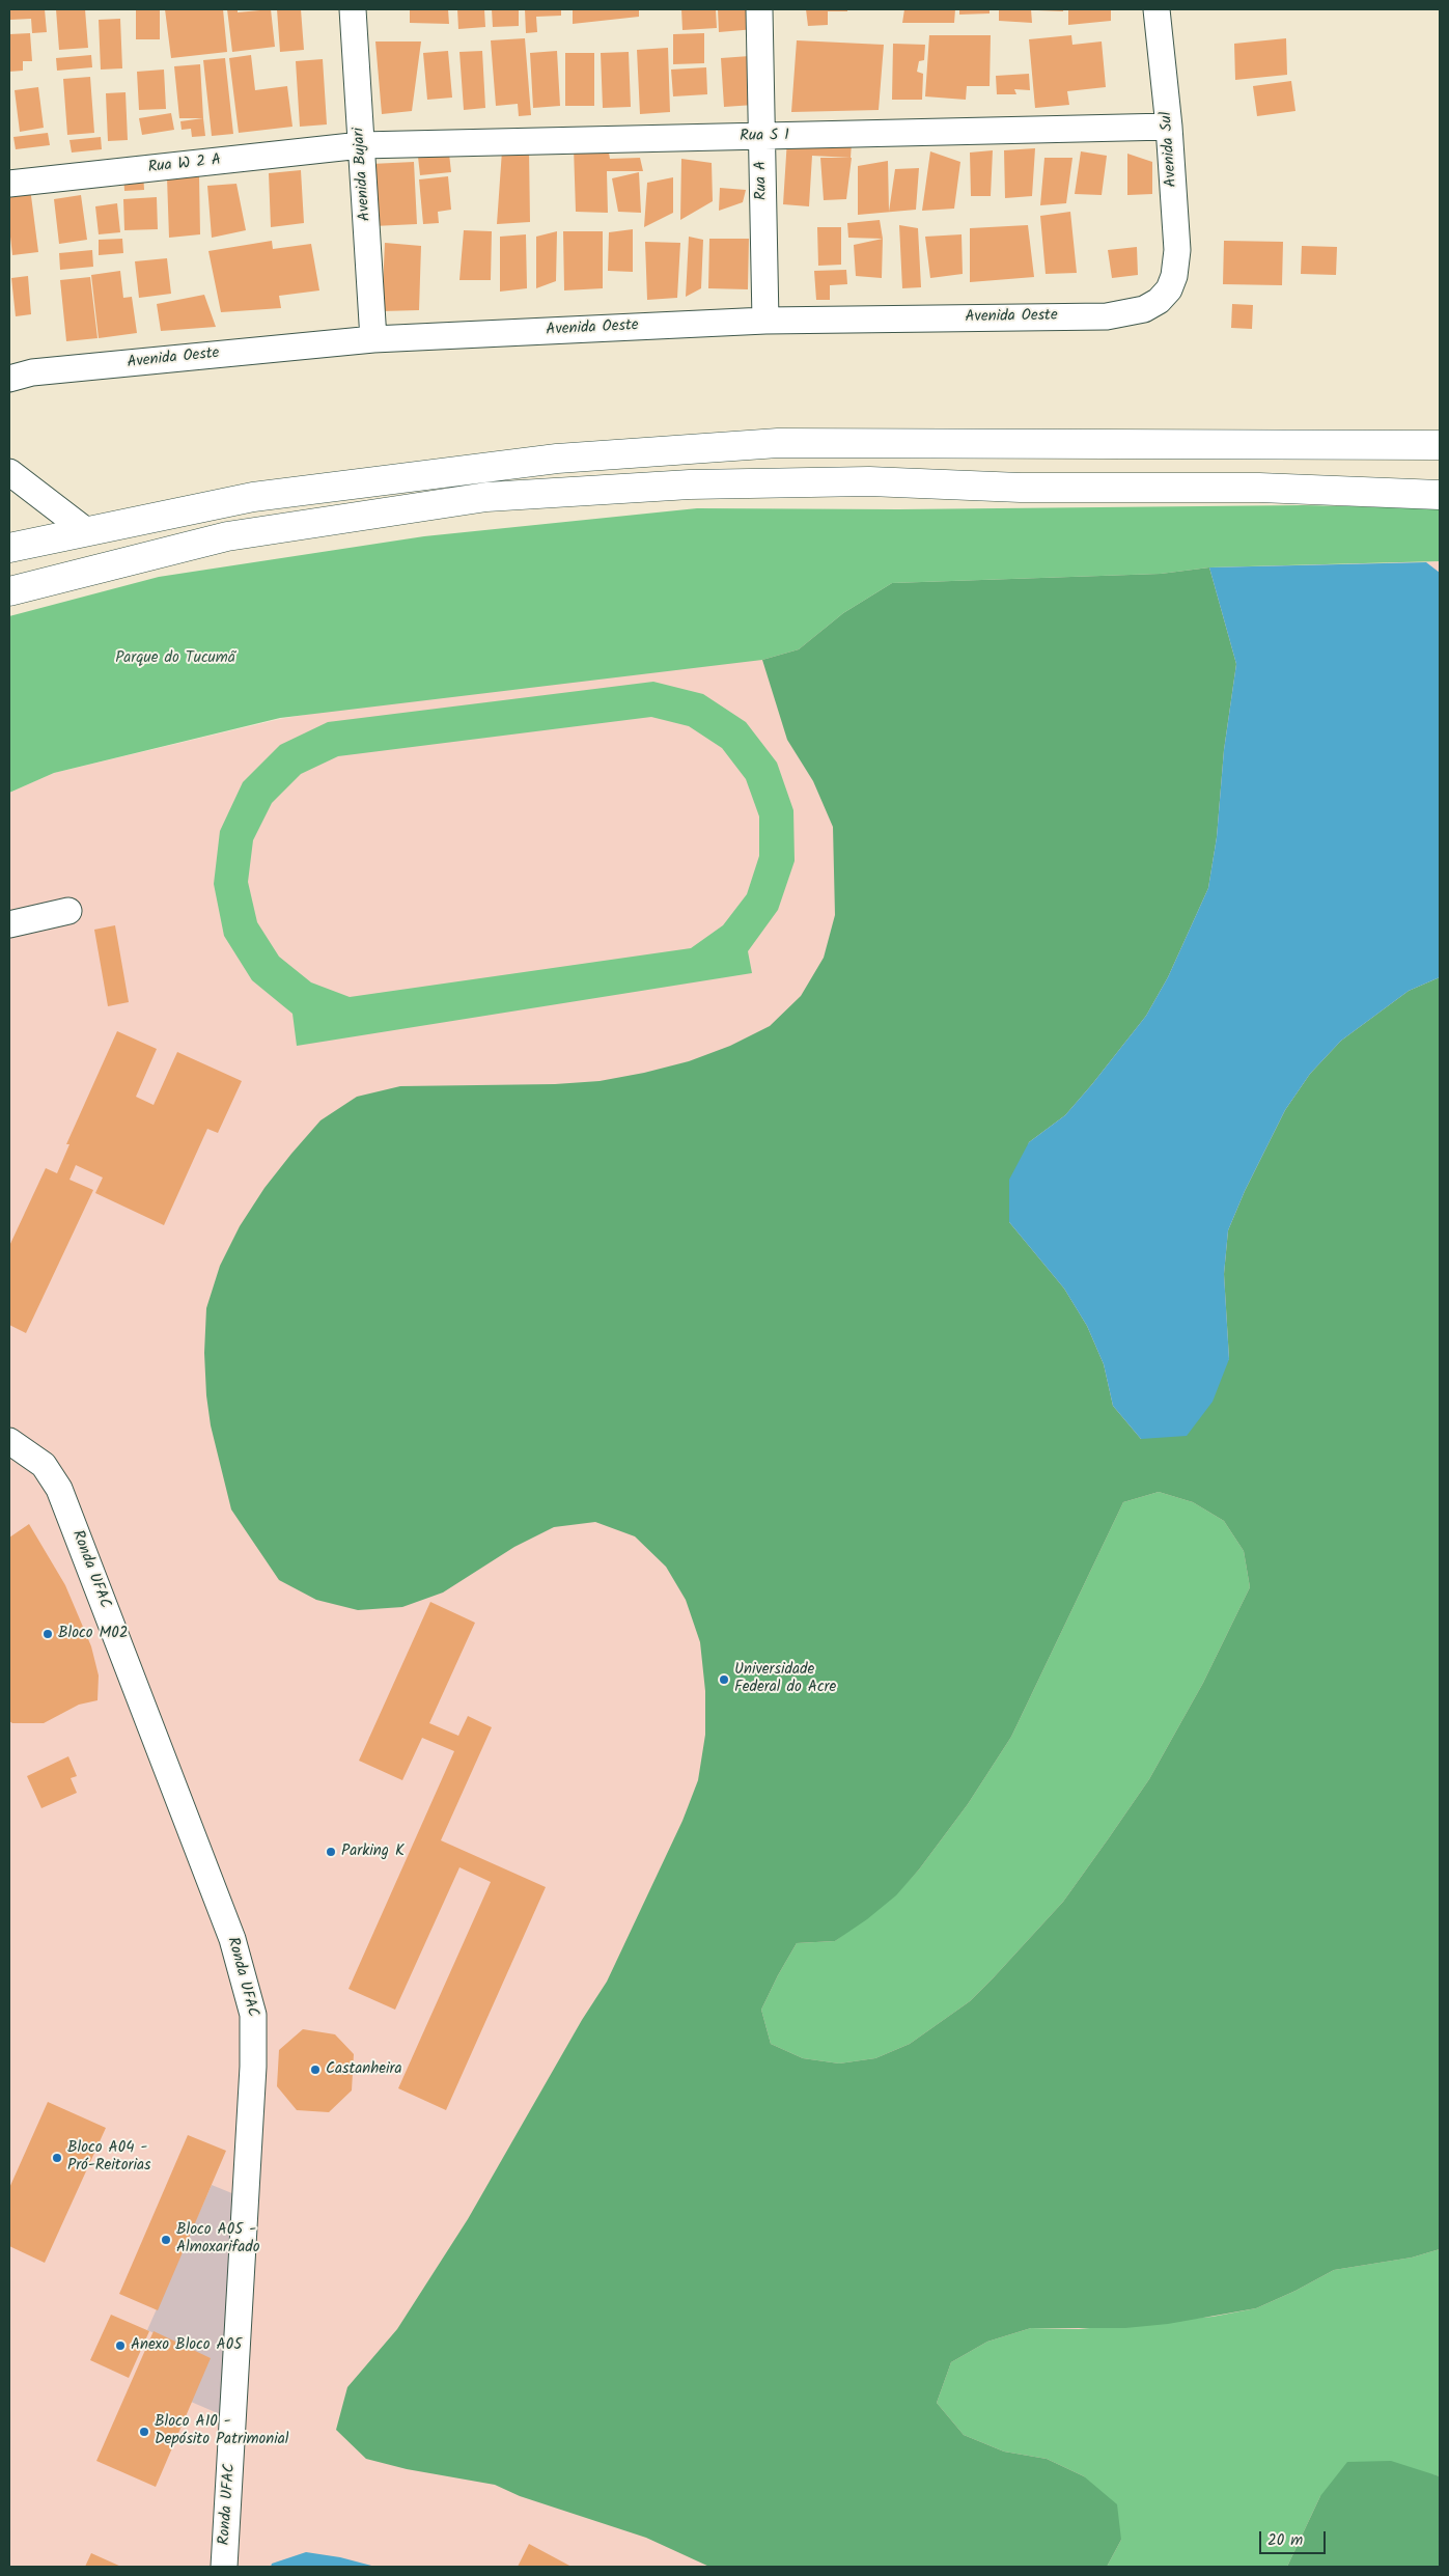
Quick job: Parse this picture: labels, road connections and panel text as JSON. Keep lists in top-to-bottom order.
{
  "streets": {
    "street": [
      "Rua S 1",
      "Avenida Sul",
      "Rua W 2 A",
      "Avenida Bujari",
      "Rua A",
      "Avenida Oeste",
      "Ronda UFAC"
    ]
  },
  "crossings": [
    ["Rua S 1", "Avenida Sul"],
    ["Rua S 1", "Rua W 2 A"],
    ["Rua S 1", "Avenida Bujari"],
    ["Rua S 1", "Rua A"],
    ["Avenida Sul", "Avenida Oeste"],
    ["Rua W 2 A", "Avenida Bujari"],
    ["Avenida Bujari", "Avenida Oeste"],
    ["Rua A", "Avenida Oeste"]
  ],
  "parks": ["Parque do Tucumã"],
  "places": [
    "Bloco M02",
    "Universidade Federal do Acre",
    "Parking K",
    "Castanheira",
    "Bloco A04 - Pró-Reitorias",
    "Bloco A05 - Almoxarifado",
    "Anexo Bloco A05",
    "Bloco A10 - Depósito Patrimonial"
  ],
  "scale_bar": "20 m"
}
